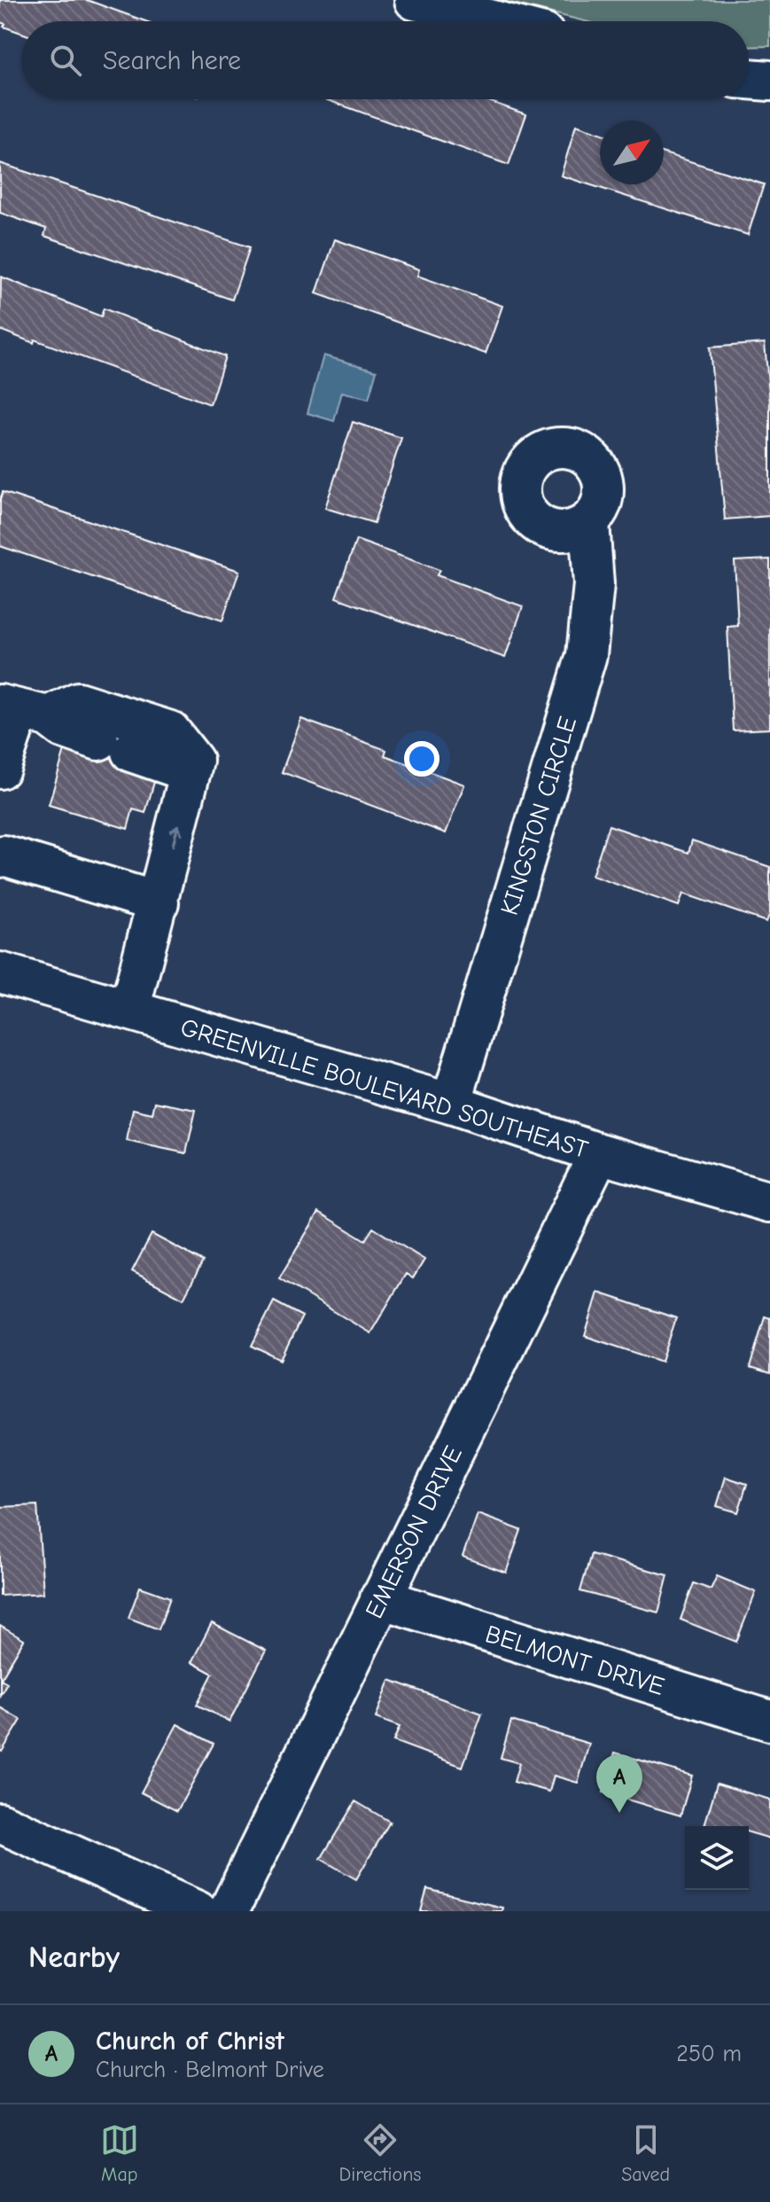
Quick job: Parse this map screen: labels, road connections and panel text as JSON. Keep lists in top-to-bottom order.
{
  "streets": {
    "main road": [
      "KINGSTON CIRCLE",
      "GREENVILLE BOULEVARD SOUTHEAST",
      "EMERSON DRIVE",
      "BELMONT DRIVE"
    ]
  },
  "crossings": [
    ["KINGSTON CIRCLE", "GREENVILLE BOULEVARD SOUTHEAST"],
    ["GREENVILLE BOULEVARD SOUTHEAST", "EMERSON DRIVE"],
    ["EMERSON DRIVE", "BELMONT DRIVE"]
  ],
  "north": "top right",
  "page": {
    "search": "Search here",
    "pins": "A",
    "heading": "Nearby",
    "list": [
      {
        "mark": "A",
        "name": "Church of Christ",
        "note": "Church · Belmont Drive",
        "value": "250 m"
      }
    ],
    "nav": ["Map", "Directions", "Saved"]
  }
}
